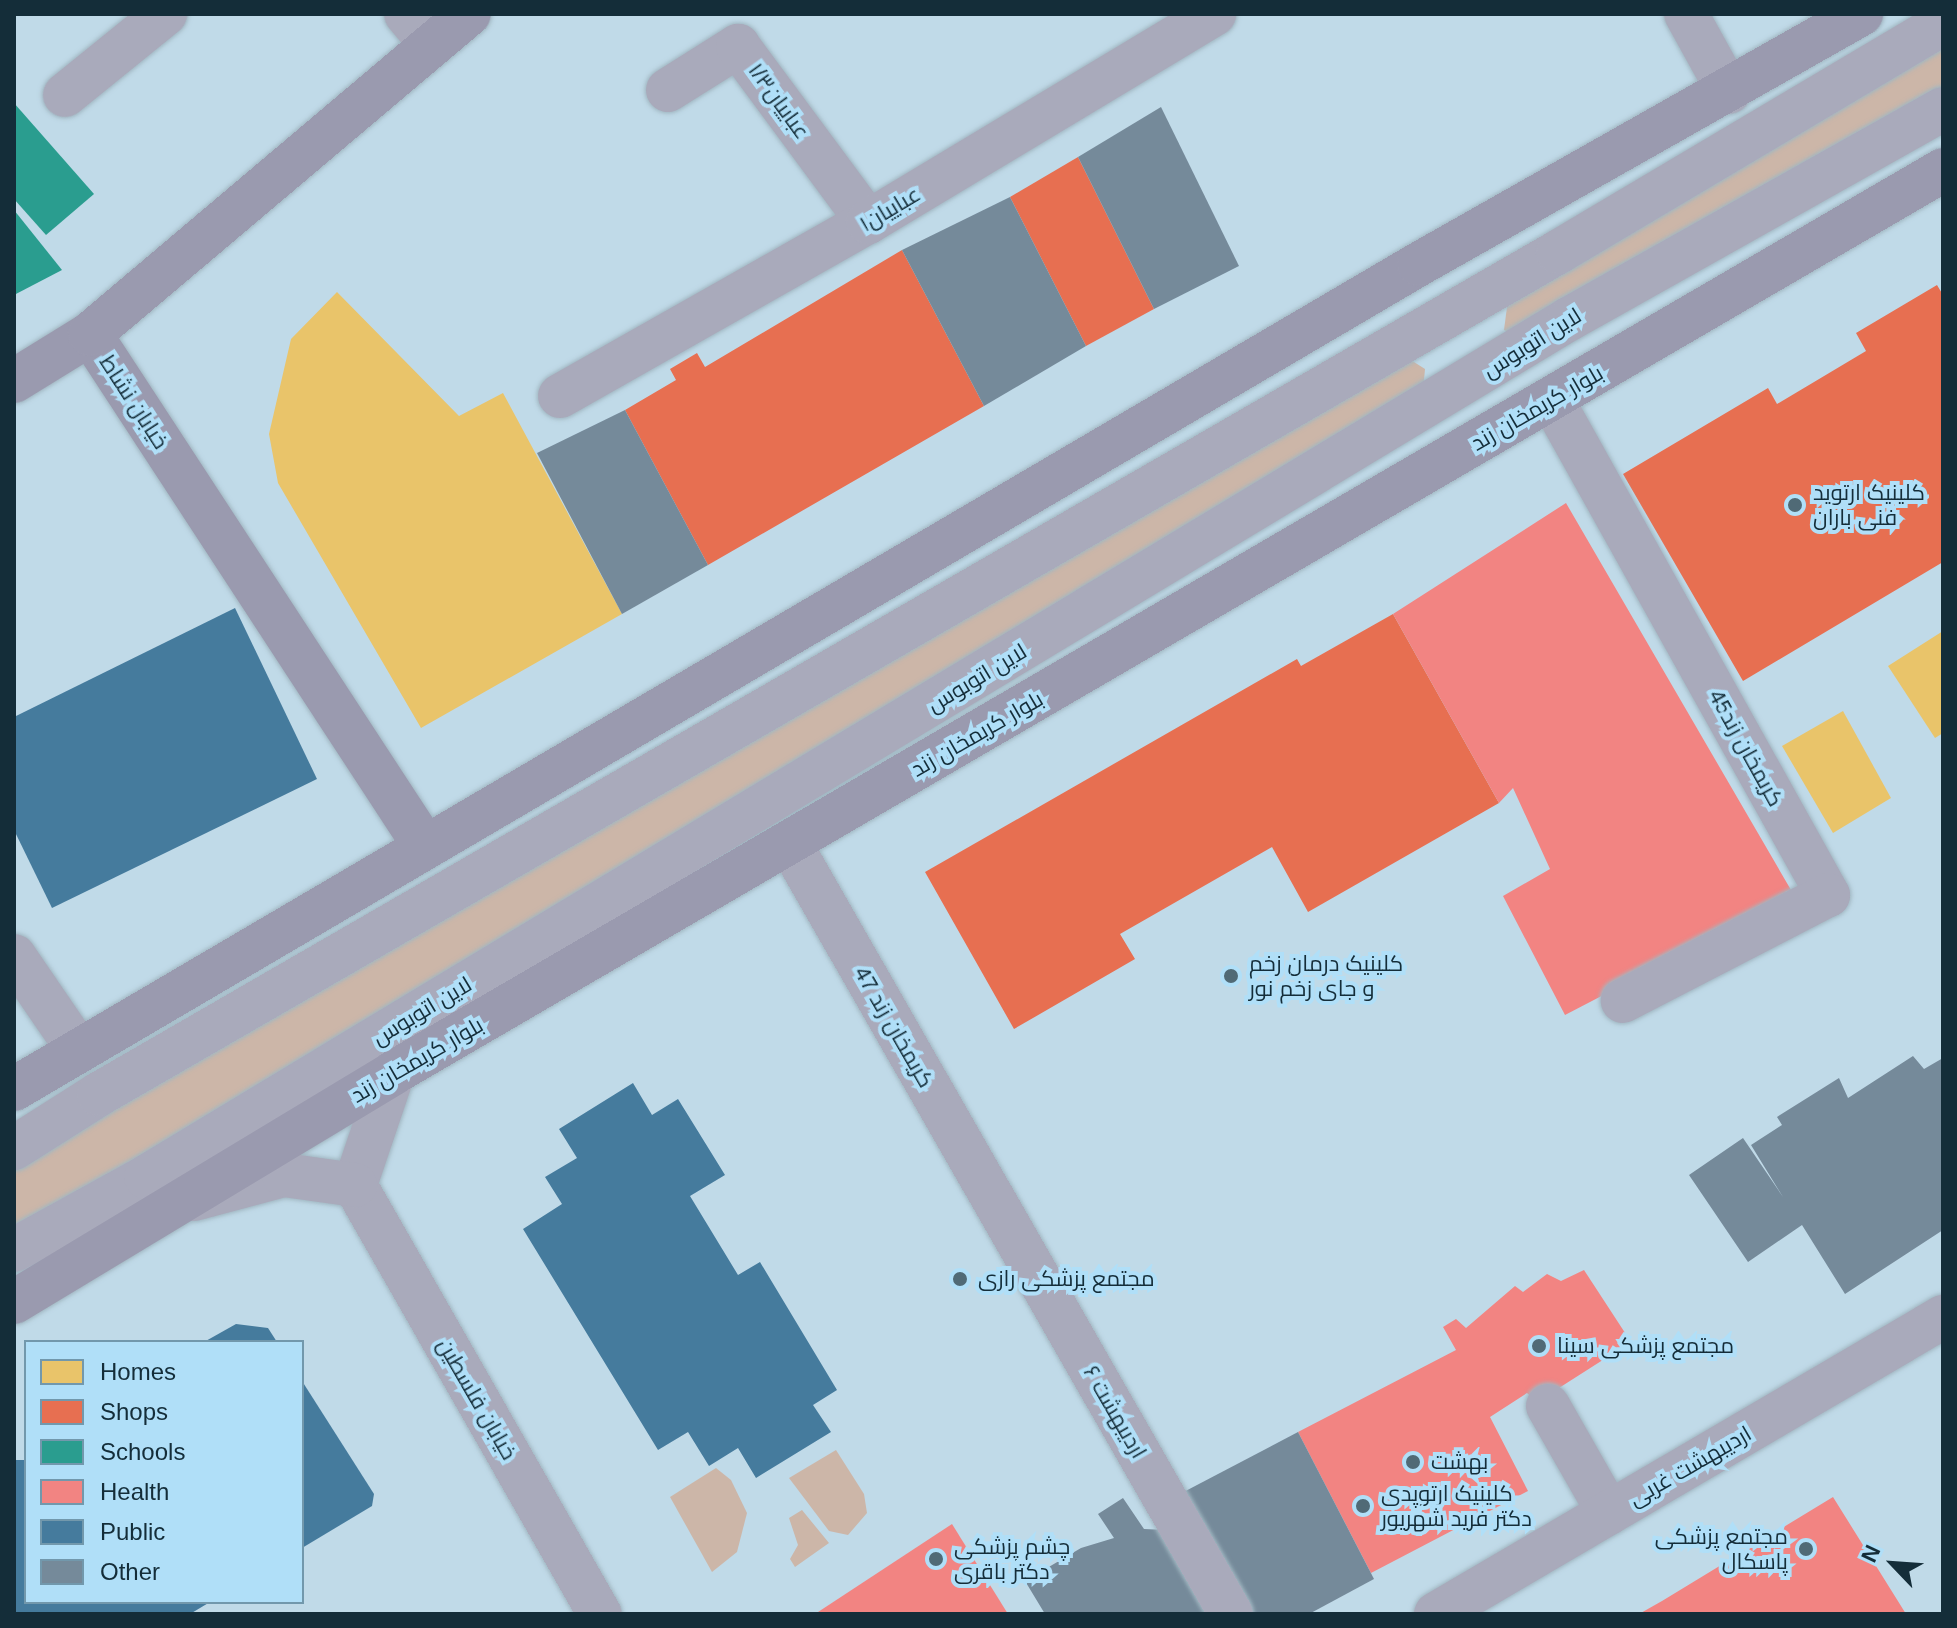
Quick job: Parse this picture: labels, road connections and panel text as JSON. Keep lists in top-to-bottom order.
{
  "streets": {
    "main road": ["خیابان نشاط", "بلوار کریمخان زند"],
    "street": [
      "عباییان۱/۳",
      "عباییان۱",
      "لاین اتوبوس",
      "کریمخان زند45",
      "47 کریمخان زند",
      "خیابان فلسطین",
      "۶ اردیبهشت",
      "اردیبهشت غربی"
    ]
  },
  "crossings": [
    ["عباییان۱/۳", "عباییان۱"],
    ["بلوار کریمخان زند", "کریمخان زند45"],
    ["بلوار کریمخان زند", "47 کریمخان زند"],
    ["47 کریمخان زند", "۶ اردیبهشت"]
  ],
  "places": [
    "کلینیک ارتوپد فنی باران",
    "کلینیک درمان زخم و جای زخم نور",
    "مجتمع پزشکی رازی",
    "مجتمع پزشکی سینا",
    "بهشت",
    "کلینیک ارتوپدی دکتر فرید شهریور",
    "مجتمع پزشکی پاسکال",
    "چشم پزشکی دکتر باقری"
  ],
  "legend": [
    "Homes",
    "Shops",
    "Schools",
    "Health",
    "Public",
    "Other"
  ],
  "north": "top left"
}
